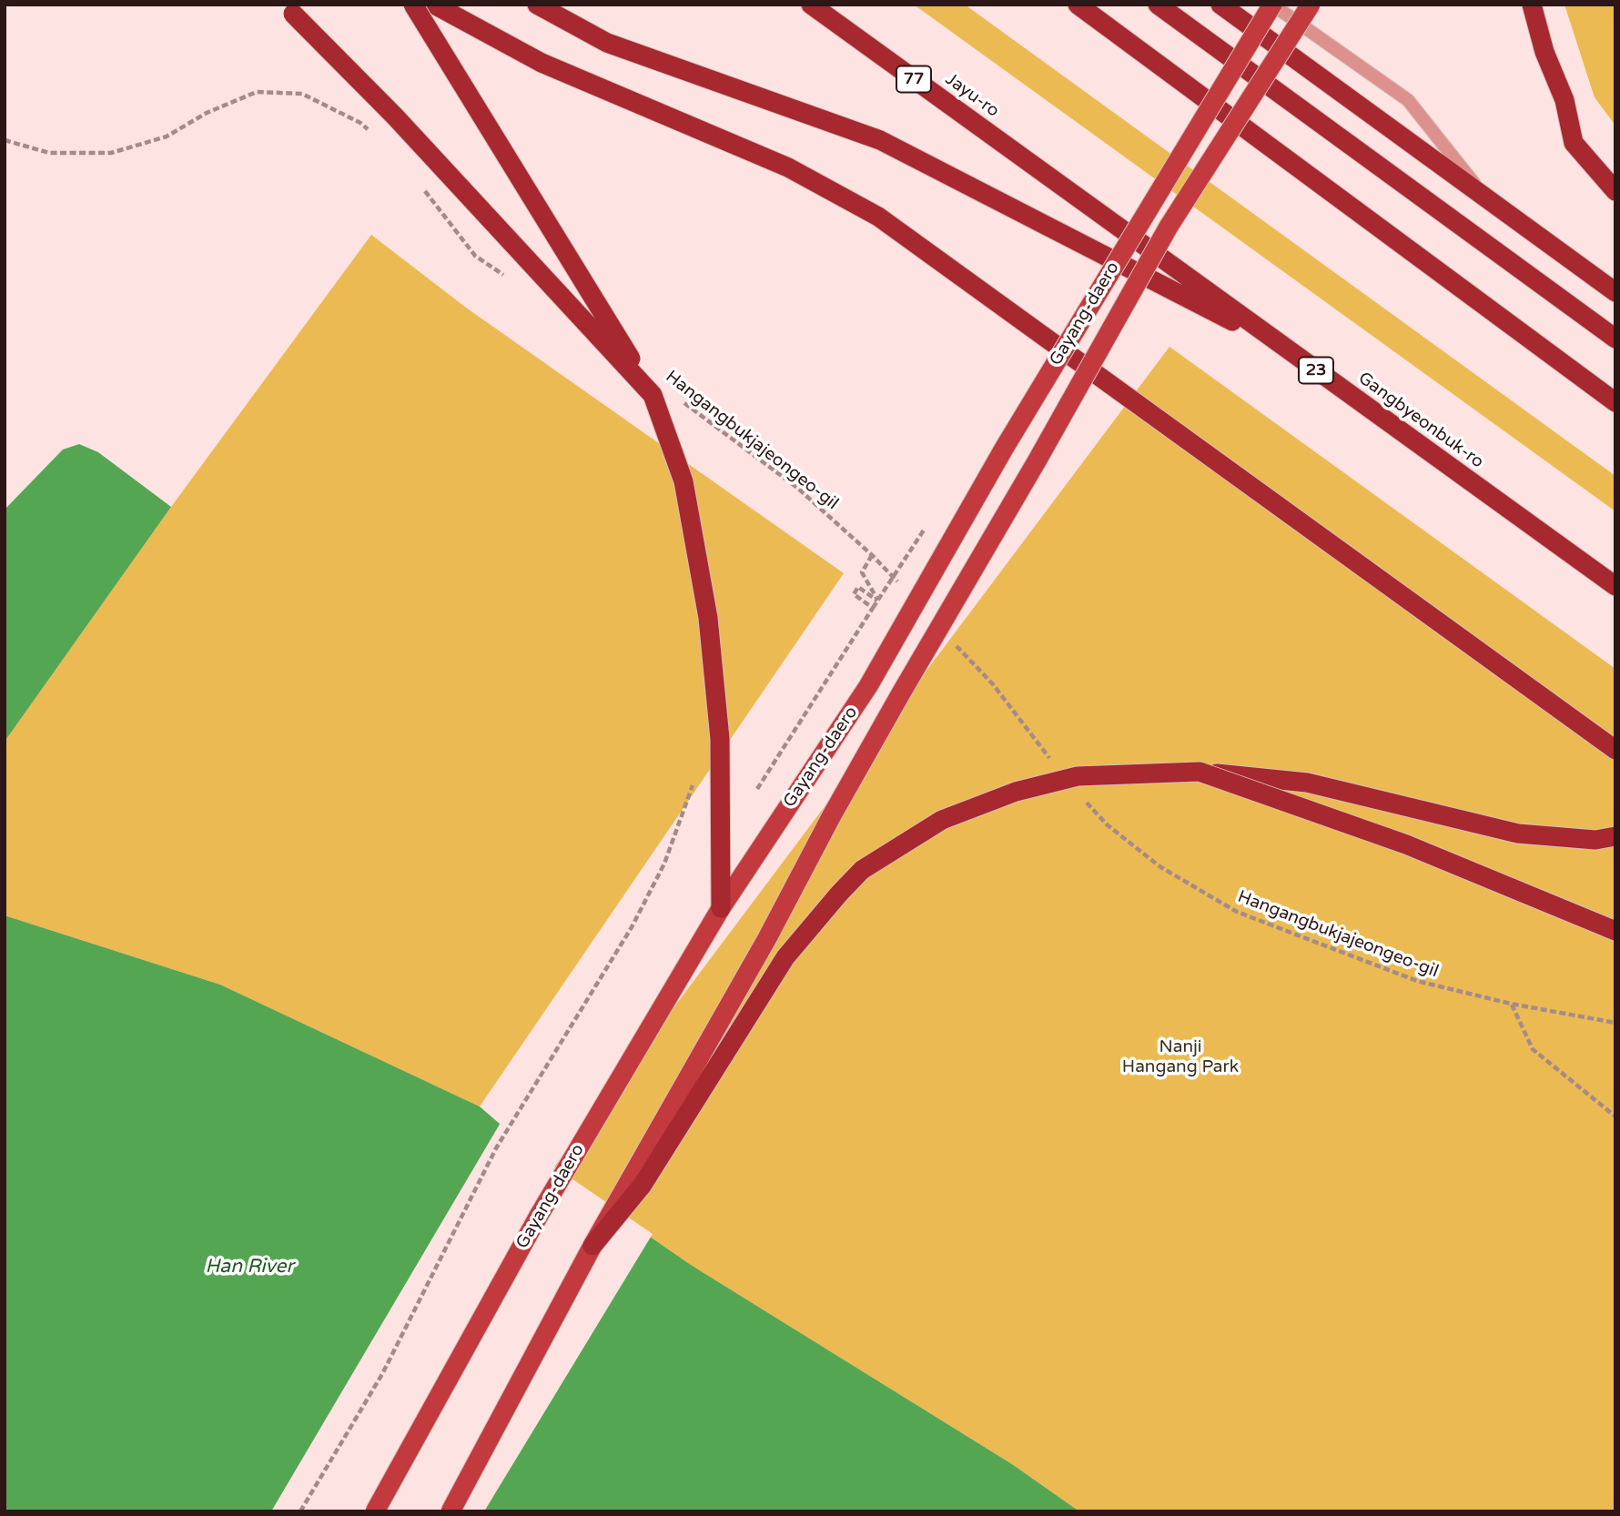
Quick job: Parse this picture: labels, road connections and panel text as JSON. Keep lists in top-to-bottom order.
{
  "streets": {
    "highway": [
      "77",
      "Jayu-ro",
      "23",
      "Gangbyeonbuk-ro"
    ],
    "main road": ["Gayang-daero"],
    "path": ["Hangangbukjajeongeo-gil"]
  },
  "crossings": [
    ["Jayu-ro", "Gangbyeonbuk-ro"]
  ],
  "water": ["Han River"],
  "parks": ["Nanji Hangang Park"]
}
